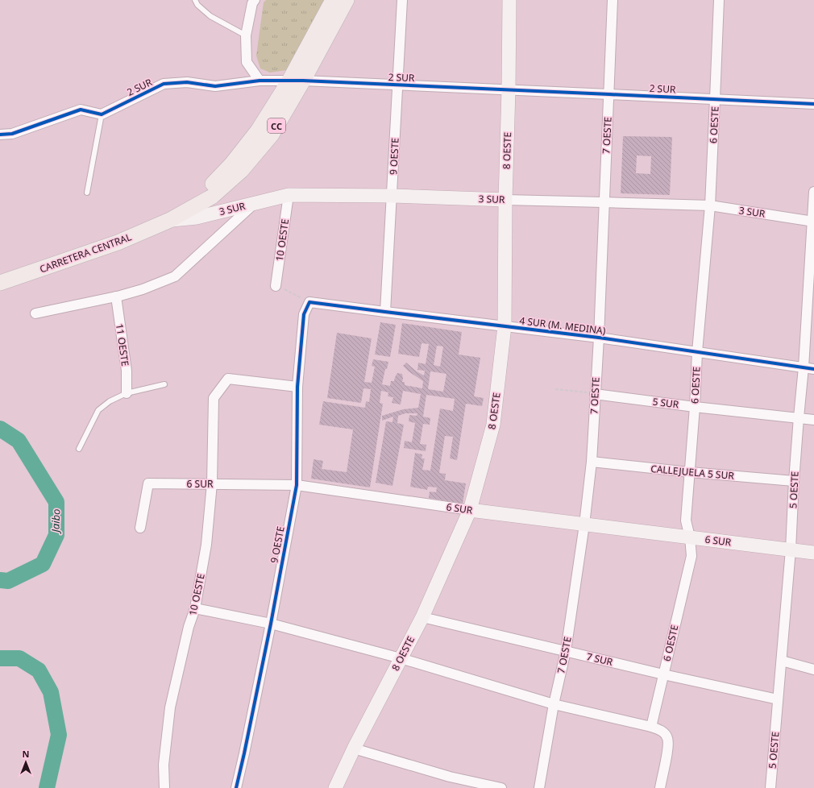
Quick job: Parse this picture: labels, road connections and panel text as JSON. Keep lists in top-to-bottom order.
{
  "streets": {
    "main road": [
      "CC",
      "8 OESTE",
      "3 SUR",
      "CARRETERA CENTRAL",
      "6 SUR"
    ],
    "street": [
      "2 SUR",
      "6 OESTE",
      "7 OESTE",
      "9 OESTE",
      "10 OESTE",
      "4 SUR (M. MEDINA)",
      "11 OESTE",
      "5 SUR",
      "CALLEJUELA 5 SUR",
      "5 OESTE",
      "7 SUR"
    ]
  },
  "crossings": [
    ["2 SUR", "6 OESTE"],
    ["2 SUR", "7 OESTE"],
    ["2 SUR", "8 OESTE"],
    ["2 SUR", "9 OESTE"],
    ["2 SUR", "CARRETERA CENTRAL"],
    ["6 OESTE", "3 SUR"],
    ["6 OESTE", "4 SUR (M. MEDINA)"],
    ["6 OESTE", "5 SUR"],
    ["6 OESTE", "CALLEJUELA 5 SUR"],
    ["6 OESTE", "6 SUR"],
    ["6 OESTE", "7 SUR"],
    ["7 OESTE", "3 SUR"],
    ["7 OESTE", "4 SUR (M. MEDINA)"],
    ["7 OESTE", "5 SUR"],
    ["7 OESTE", "CALLEJUELA 5 SUR"],
    ["7 OESTE", "6 SUR"],
    ["7 OESTE", "7 SUR"],
    ["8 OESTE", "3 SUR"],
    ["8 OESTE", "4 SUR (M. MEDINA)"],
    ["8 OESTE", "6 SUR"],
    ["8 OESTE", "7 SUR"],
    ["9 OESTE", "3 SUR"],
    ["9 OESTE", "10 OESTE"],
    ["9 OESTE", "4 SUR (M. MEDINA)"],
    ["9 OESTE", "6 SUR"],
    ["3 SUR", "10 OESTE"],
    ["3 SUR", "CARRETERA CENTRAL"],
    ["3 SUR", "5 OESTE"],
    ["10 OESTE", "6 SUR"],
    ["4 SUR (M. MEDINA)", "5 OESTE"],
    ["5 SUR", "5 OESTE"],
    ["CALLEJUELA 5 SUR", "5 OESTE"],
    ["6 SUR", "5 OESTE"],
    ["5 OESTE", "7 SUR"]
  ],
  "water": ["Jaibo"],
  "north": "top"
}
